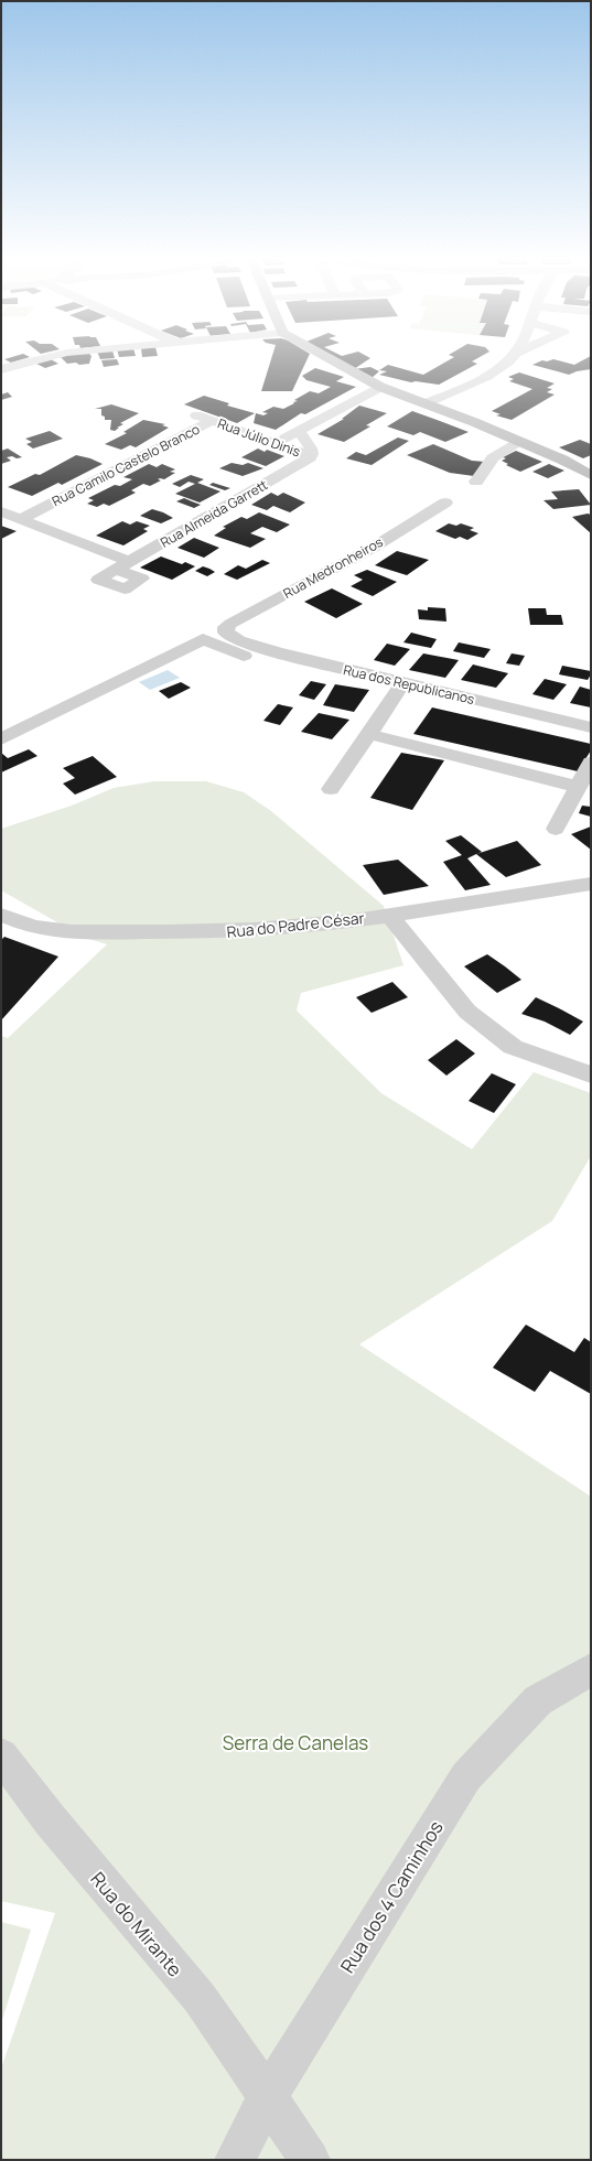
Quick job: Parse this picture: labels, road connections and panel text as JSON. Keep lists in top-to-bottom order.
{
  "streets": {
    "street": [
      "Rua Júlio Dinis",
      "Rua Camilo Castelo Branco",
      "Rua Almeida Garrett",
      "Rua Medronheiros",
      "Rua dos Republicanos",
      "Rua do Padre César",
      "Rua dos 4 Caminhos",
      "Rua do Mirante"
    ]
  },
  "crossings": [
    ["Rua Júlio Dinis", "Rua Camilo Castelo Branco"],
    ["Rua Júlio Dinis", "Rua Almeida Garrett"],
    ["Rua Camilo Castelo Branco", "Rua Almeida Garrett"],
    ["Rua Medronheiros", "Rua dos Republicanos"],
    ["Rua dos 4 Caminhos", "Rua do Mirante"]
  ],
  "parks": ["Serra de Canelas"]
}
